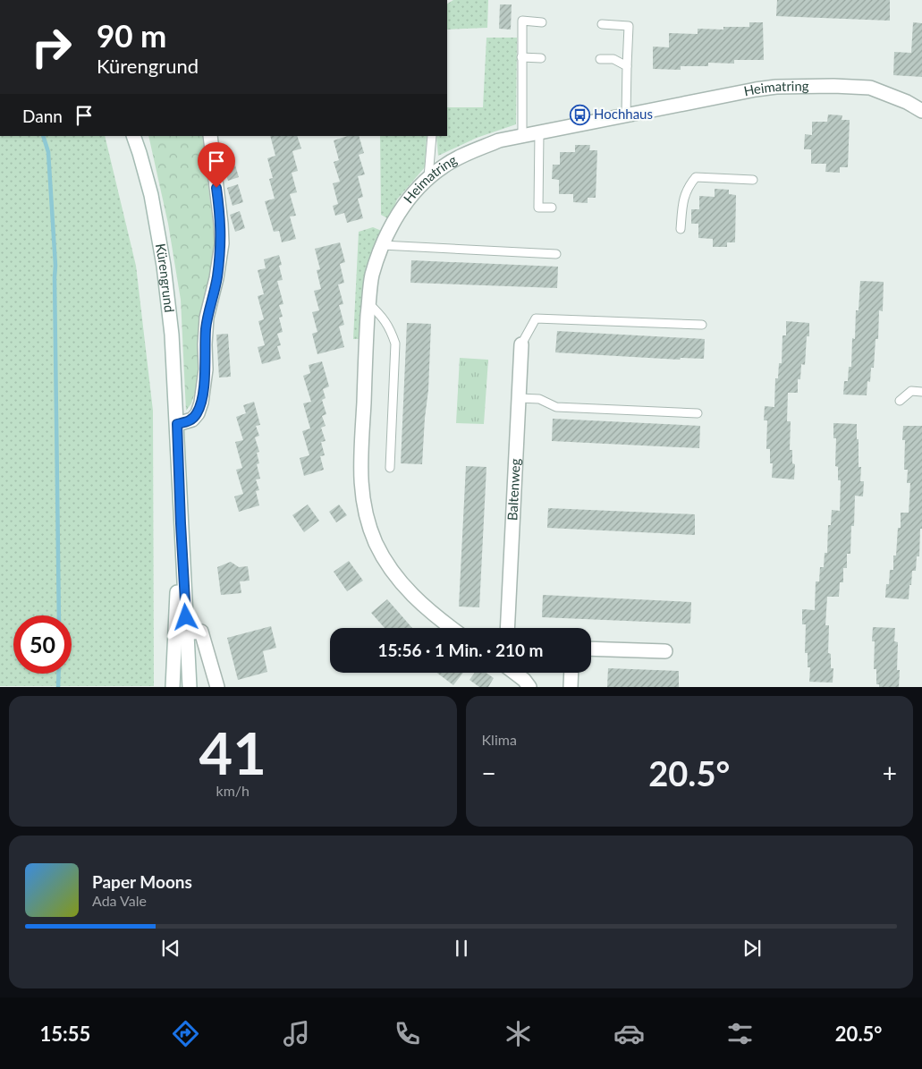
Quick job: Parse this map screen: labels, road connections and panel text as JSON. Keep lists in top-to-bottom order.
{
  "streets": {
    "street": ["Heimatring", "Kürengrund", "Baltenweg"]
  },
  "places": {
    "bus stop": ["Hochhaus"]
  },
  "page": {
    "turn": ["90 m", "Kürengrund"],
    "then": "Dann",
    "limit": "50",
    "trip": "15:56 · 1 Min. · 210 m",
    "tile": [
      ["41", "km/h"],
      "Klima"
    ],
    "heat": ["−", "20.5°", "+"],
    "song": ["Paper Moons", "Ada Vale"],
    "tabs": ["15:55", "20.5°"]
  }
}
